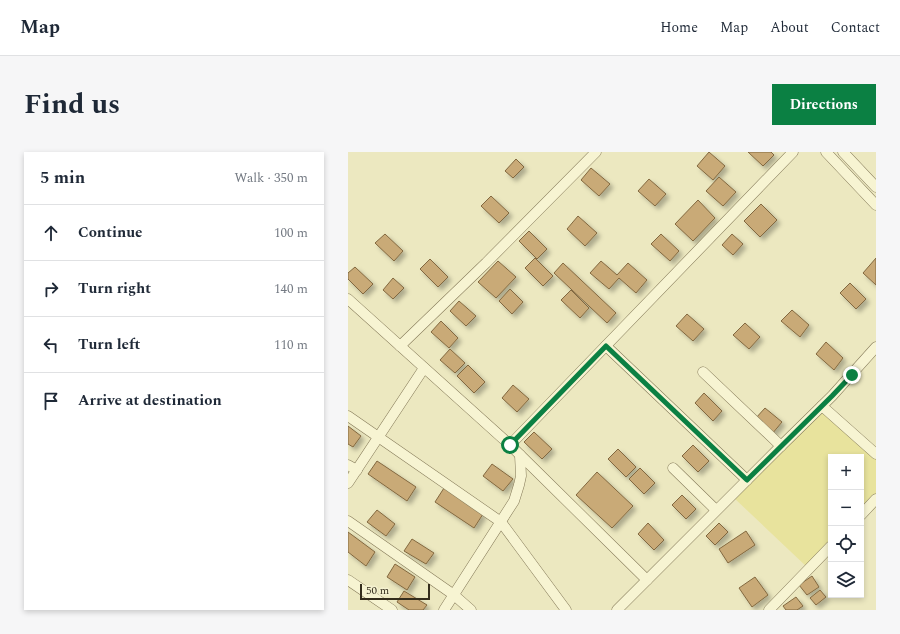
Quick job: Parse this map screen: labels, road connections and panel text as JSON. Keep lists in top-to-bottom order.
{
  "scale_bar": "50 m",
  "page": {
    "header": "Map",
    "nav": [
      "Home",
      "Map",
      "About",
      "Contact"
    ],
    "title": "Find us",
    "buttons": "Directions",
    "heading": ["5 min", "Walk · 350 m"],
    "list": [
      ["Continue", "100 m"],
      ["Turn right", "140 m"],
      ["Turn left", "110 m"],
      "Arrive at destination"
    ],
    "map_buttons": ["+", "−"],
    "scale": "50 m"
  }
}
